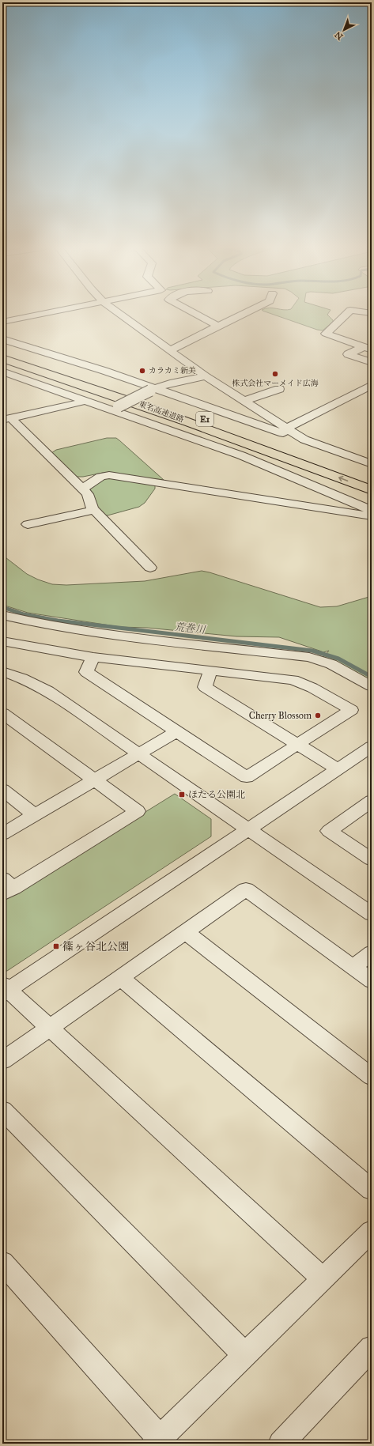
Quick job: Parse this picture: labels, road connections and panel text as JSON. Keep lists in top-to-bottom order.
{
  "streets": {
    "highway": ["東名高速道路", "E1"]
  },
  "water": ["荒巻川"],
  "places": {
    "other": ["カラカミ新美", "株式会社マーメイド広海", "Cherry Blossom"],
    "transit": ["ほたる公園北", "篠ヶ谷北公園"]
  },
  "north": "bottom left"
}
